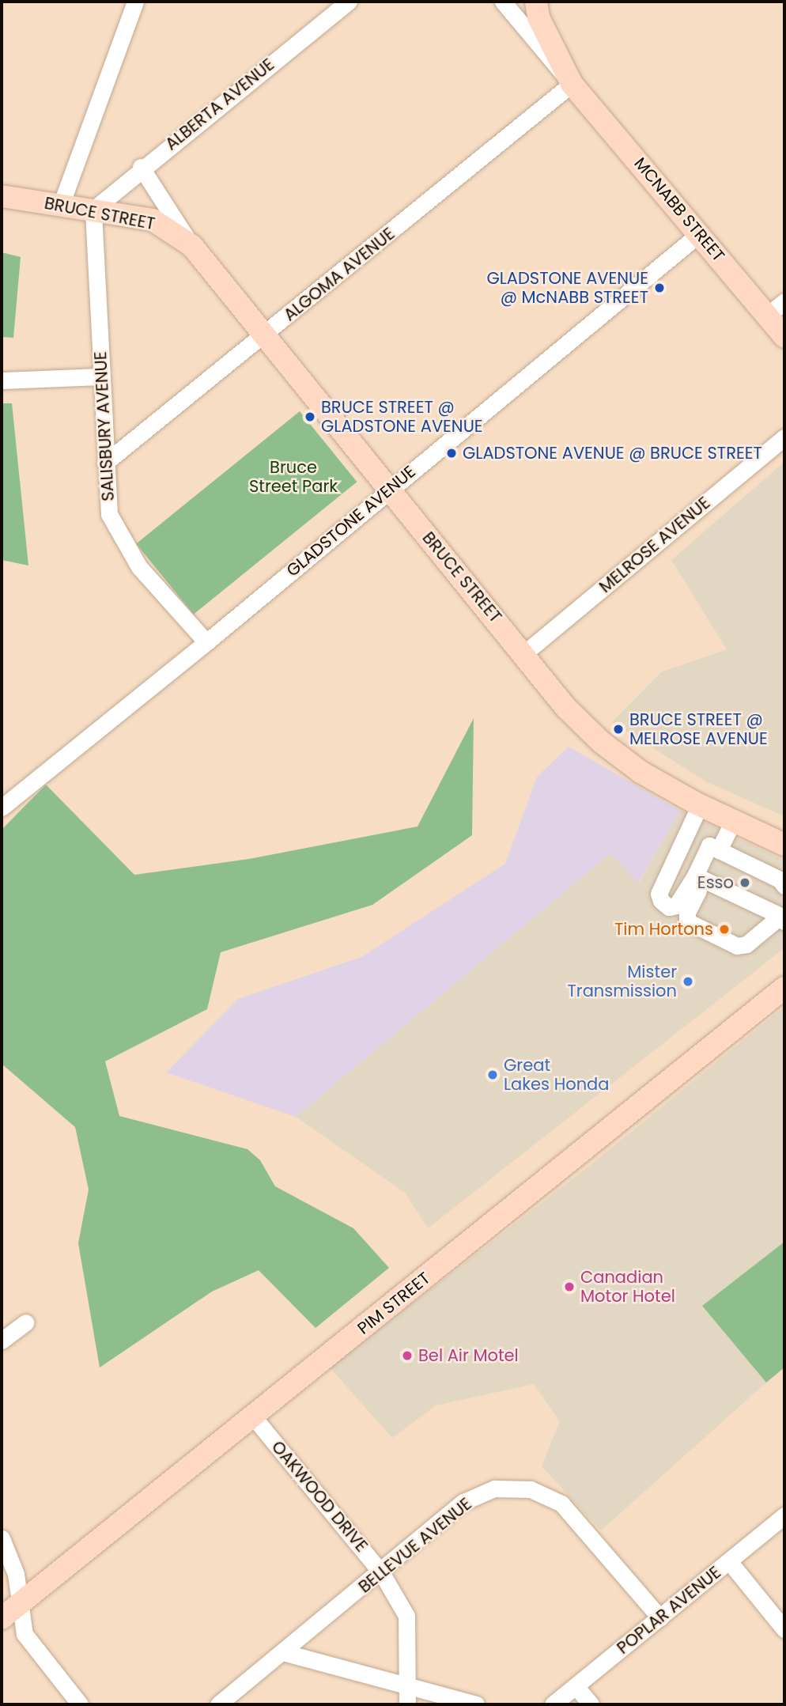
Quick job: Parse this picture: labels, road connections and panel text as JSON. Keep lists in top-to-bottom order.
{
  "streets": {
    "main road": ["MCNABB STREET", "BRUCE STREET", "PIM STREET"],
    "street": [
      "ALBERTA AVENUE",
      "ALGOMA AVENUE",
      "SALISBURY AVENUE",
      "GLADSTONE AVENUE",
      "MELROSE AVENUE",
      "OAKWOOD DRIVE",
      "BELLEVUE AVENUE",
      "POPLAR AVENUE"
    ]
  },
  "crossings": [
    ["ALBERTA AVENUE", "BRUCE STREET"],
    ["ALBERTA AVENUE", "SALISBURY AVENUE"],
    ["MCNABB STREET", "ALGOMA AVENUE"],
    ["MCNABB STREET", "GLADSTONE AVENUE"],
    ["BRUCE STREET", "ALGOMA AVENUE"],
    ["BRUCE STREET", "SALISBURY AVENUE"],
    ["BRUCE STREET", "GLADSTONE AVENUE"],
    ["BRUCE STREET", "MELROSE AVENUE"],
    ["ALGOMA AVENUE", "SALISBURY AVENUE"],
    ["SALISBURY AVENUE", "GLADSTONE AVENUE"],
    ["PIM STREET", "OAKWOOD DRIVE"],
    ["OAKWOOD DRIVE", "BELLEVUE AVENUE"],
    ["BELLEVUE AVENUE", "POPLAR AVENUE"]
  ],
  "parks": ["Bruce Street Park"],
  "places": [
    "GLADSTONE AVENUE @ McNABB STREET",
    "BRUCE STREET @ GLADSTONE AVENUE",
    "GLADSTONE AVENUE @ BRUCE STREET",
    "BRUCE STREET @ MELROSE AVENUE",
    "Esso",
    "Tim Hortons",
    "Mister Transmission",
    "Great Lakes Honda",
    "Canadian Motor Hotel",
    "Bel Air Motel"
  ]
}
